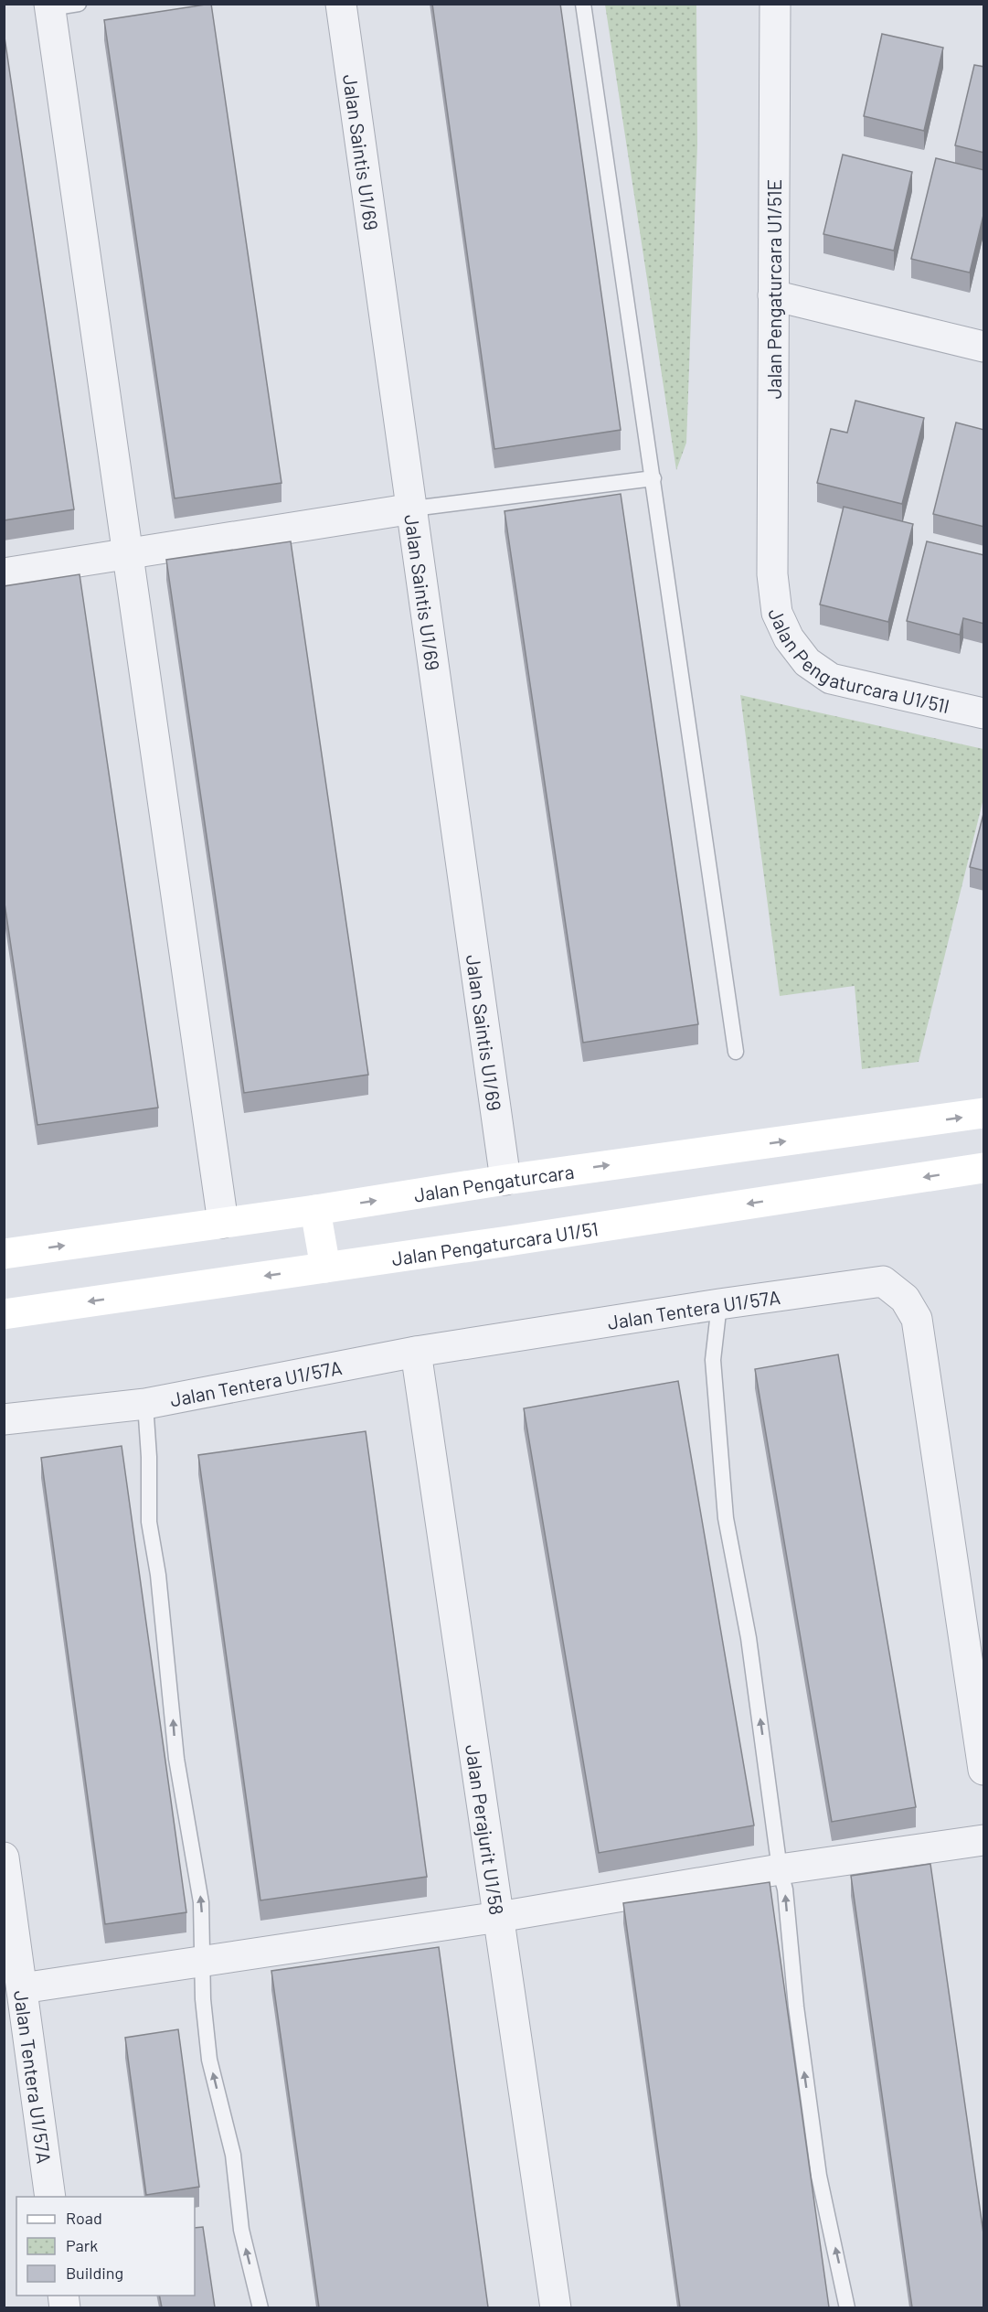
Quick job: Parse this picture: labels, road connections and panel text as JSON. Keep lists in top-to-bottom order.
{
  "streets": {
    "street": [
      "Jalan Saintis U1/69",
      "Jalan Pengaturcara U1/51E",
      "Jalan Pengaturcara U1/51I",
      "Jalan Pengaturcara",
      "Jalan Pengaturcara U1/51",
      "Jalan Tentera U1/57A",
      "Jalan Perajurit U1/58"
    ]
  },
  "crossings": [
    ["Jalan Saintis U1/69", "Jalan Pengaturcara"],
    ["Jalan Pengaturcara U1/51E", "Jalan Pengaturcara U1/51I"],
    ["Jalan Tentera U1/57A", "Jalan Perajurit U1/58"]
  ],
  "one_way": ["Jalan Pengaturcara", "Jalan Pengaturcara U1/51"],
  "legend": ["Road", "Park", "Building"]
}
